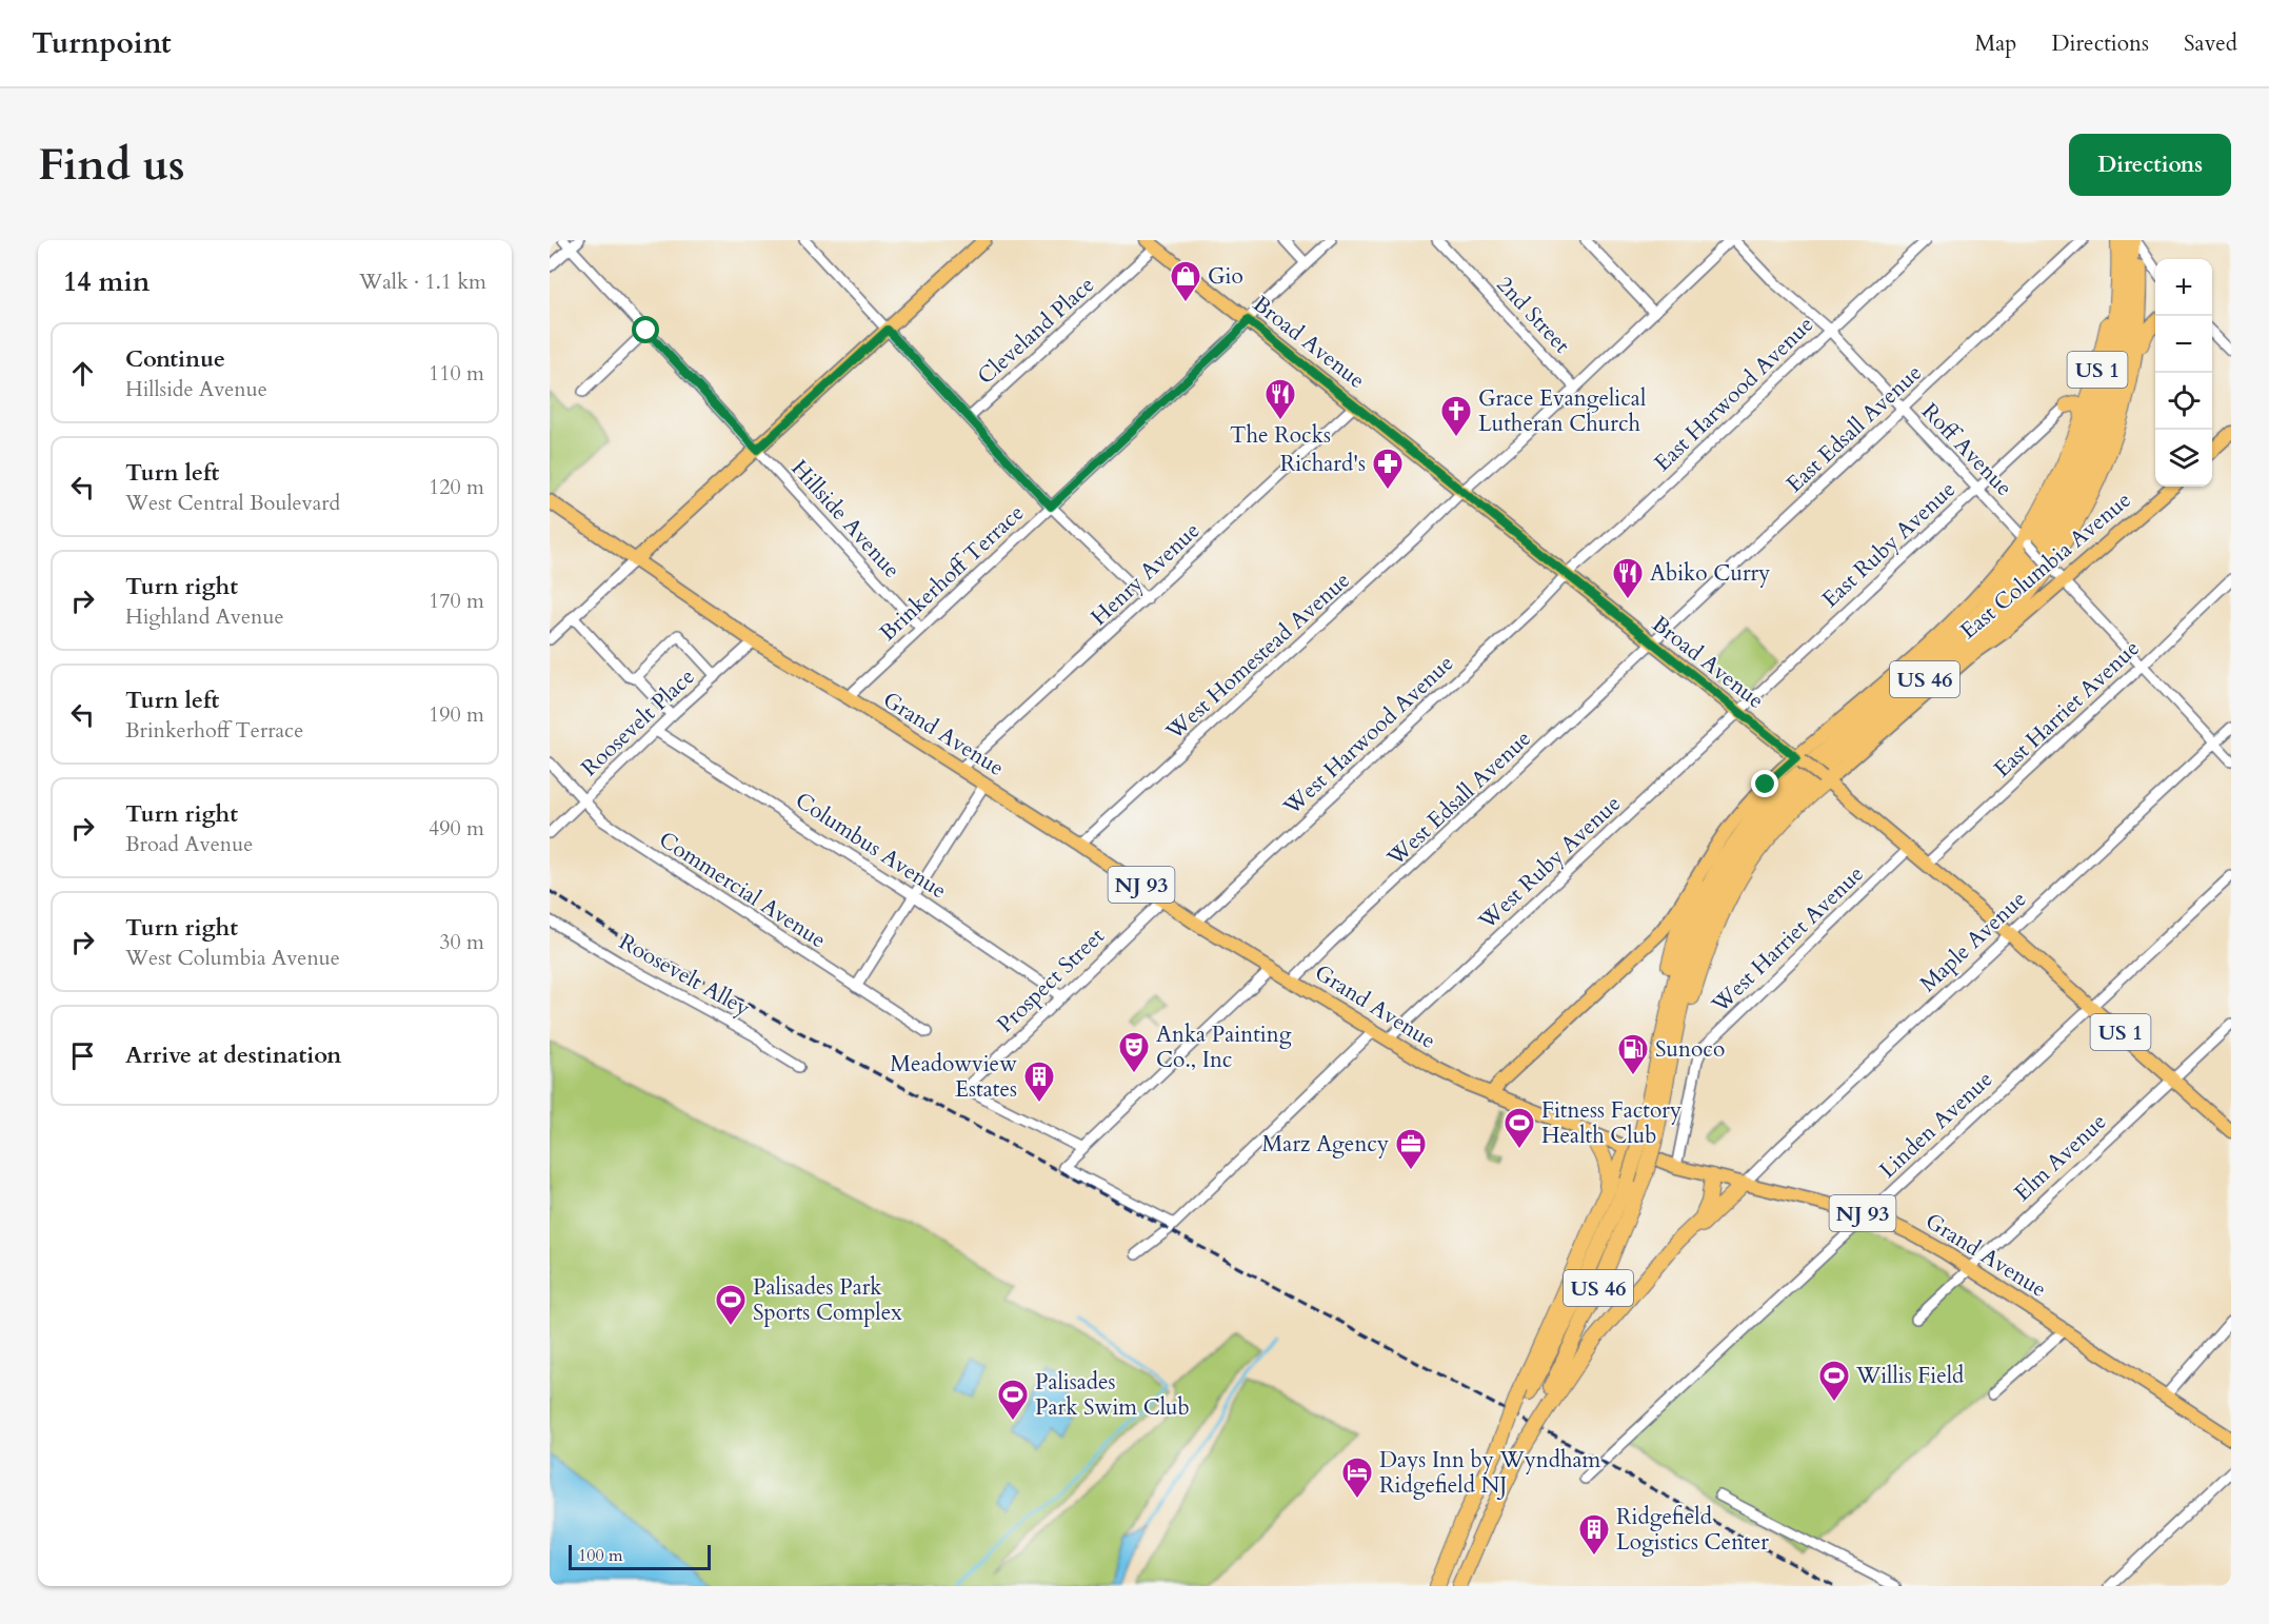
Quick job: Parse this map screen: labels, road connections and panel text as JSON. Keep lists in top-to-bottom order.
{
  "streets": {
    "highway": ["US 1", "US 46"],
    "main road": [
      "Broad Avenue",
      "East Columbia Avenue",
      "Grand Avenue",
      "NJ 93"
    ],
    "street": [
      "2nd Street",
      "Cleveland Place",
      "East Harwood Avenue",
      "East Edsall Avenue",
      "Roff Avenue",
      "Hillside Avenue",
      "East Ruby Avenue",
      "Brinkerhoff Terrace",
      "Henry Avenue",
      "West Homestead Avenue",
      "East Harriet Avenue",
      "Roosevelt Place",
      "West Harwood Avenue",
      "West Edsall Avenue",
      "Columbus Avenue",
      "West Ruby Avenue",
      "Commercial Avenue",
      "West Harriet Avenue",
      "Maple Avenue",
      "Roosevelt Alley",
      "Prospect Street",
      "Linden Avenue",
      "Elm Avenue"
    ]
  },
  "crossings": [
    ["2nd Street", "West Homestead Avenue"],
    ["Cleveland Place", "Broad Avenue"],
    ["Broad Avenue", "US 1"],
    ["Broad Avenue", "East Harwood Avenue"],
    ["Broad Avenue", "East Edsall Avenue"],
    ["Broad Avenue", "East Ruby Avenue"],
    ["Broad Avenue", "East Columbia Avenue"],
    ["Broad Avenue", "Brinkerhoff Terrace"],
    ["Broad Avenue", "Henry Avenue"],
    ["Broad Avenue", "West Homestead Avenue"],
    ["Broad Avenue", "East Harriet Avenue"],
    ["Broad Avenue", "West Harwood Avenue"],
    ["Broad Avenue", "West Edsall Avenue"],
    ["Broad Avenue", "West Ruby Avenue"],
    ["Broad Avenue", "West Harriet Avenue"],
    ["Broad Avenue", "Maple Avenue"],
    ["Broad Avenue", "Linden Avenue"],
    ["Broad Avenue", "Elm Avenue"],
    ["US 1", "Roff Avenue"],
    ["US 1", "East Columbia Avenue"],
    ["US 1", "US 46"],
    ["East Harwood Avenue", "Roff Avenue"],
    ["East Harwood Avenue", "West Harwood Avenue"],
    ["East Edsall Avenue", "Roff Avenue"],
    ["East Edsall Avenue", "West Edsall Avenue"],
    ["Roff Avenue", "East Ruby Avenue"],
    ["Roff Avenue", "East Columbia Avenue"],
    ["Roff Avenue", "West Homestead Avenue"],
    ["Roff Avenue", "East Harriet Avenue"],
    ["Roff Avenue", "Maple Avenue"],
    ["Hillside Avenue", "Brinkerhoff Terrace"],
    ["East Ruby Avenue", "West Ruby Avenue"],
    ["Brinkerhoff Terrace", "Grand Avenue"],
    ["Henry Avenue", "Grand Avenue"],
    ["West Homestead Avenue", "Grand Avenue"],
    ["Roosevelt Place", "Grand Avenue"],
    ["Roosevelt Place", "Columbus Avenue"],
    ["Roosevelt Place", "Commercial Avenue"],
    ["Grand Avenue", "West Harwood Avenue"],
    ["Grand Avenue", "West Edsall Avenue"],
    ["Grand Avenue", "West Ruby Avenue"],
    ["Grand Avenue", "West Harriet Avenue"],
    ["Grand Avenue", "Maple Avenue"],
    ["Grand Avenue", "Prospect Street"],
    ["Grand Avenue", "Linden Avenue"],
    ["Grand Avenue", "Elm Avenue"],
    ["Columbus Avenue", "Prospect Street"]
  ],
  "places": {
    "shop": ["Gio"],
    "restaurant": ["The Rocks", "Abiko Curry"],
    "church": ["Grace Evangelical Lutheran Church"],
    "pharmacy": ["Richard's"],
    "theatre": ["Anka Painting Co., Inc"],
    "fuel station": ["Sunoco"],
    "building": ["Meadowview Estates", "Ridgefield Logistics Center"],
    "sports": [
      "Fitness Factory Health Club",
      "Palisades Park Sports Complex",
      "Willis Field",
      "Palisades Park Swim Club"
    ],
    "office": ["Marz Agency"],
    "hotel": ["Days Inn by Wyndham Ridgefield NJ"]
  },
  "scale_bar": "100 m",
  "page": {
    "header": "Turnpoint",
    "nav": ["Map", "Directions", "Saved"],
    "buttons": "Directions",
    "title": "Find us",
    "heading": ["14 min", "Walk · 1.1 km"],
    "map_buttons": ["+", "−"],
    "list": [
      ["Continue", "Hillside Avenue", "110 m"],
      ["Turn left", "West Central Boulevard", "120 m"],
      ["Turn right", "Highland Avenue", "170 m"],
      ["Turn left", "Brinkerhoff Terrace", "190 m"],
      ["Turn right", "Broad Avenue", "490 m"],
      ["Turn right", "West Columbia Avenue", "30 m"],
      "Arrive at destination"
    ],
    "scale": "100 m"
  }
}
